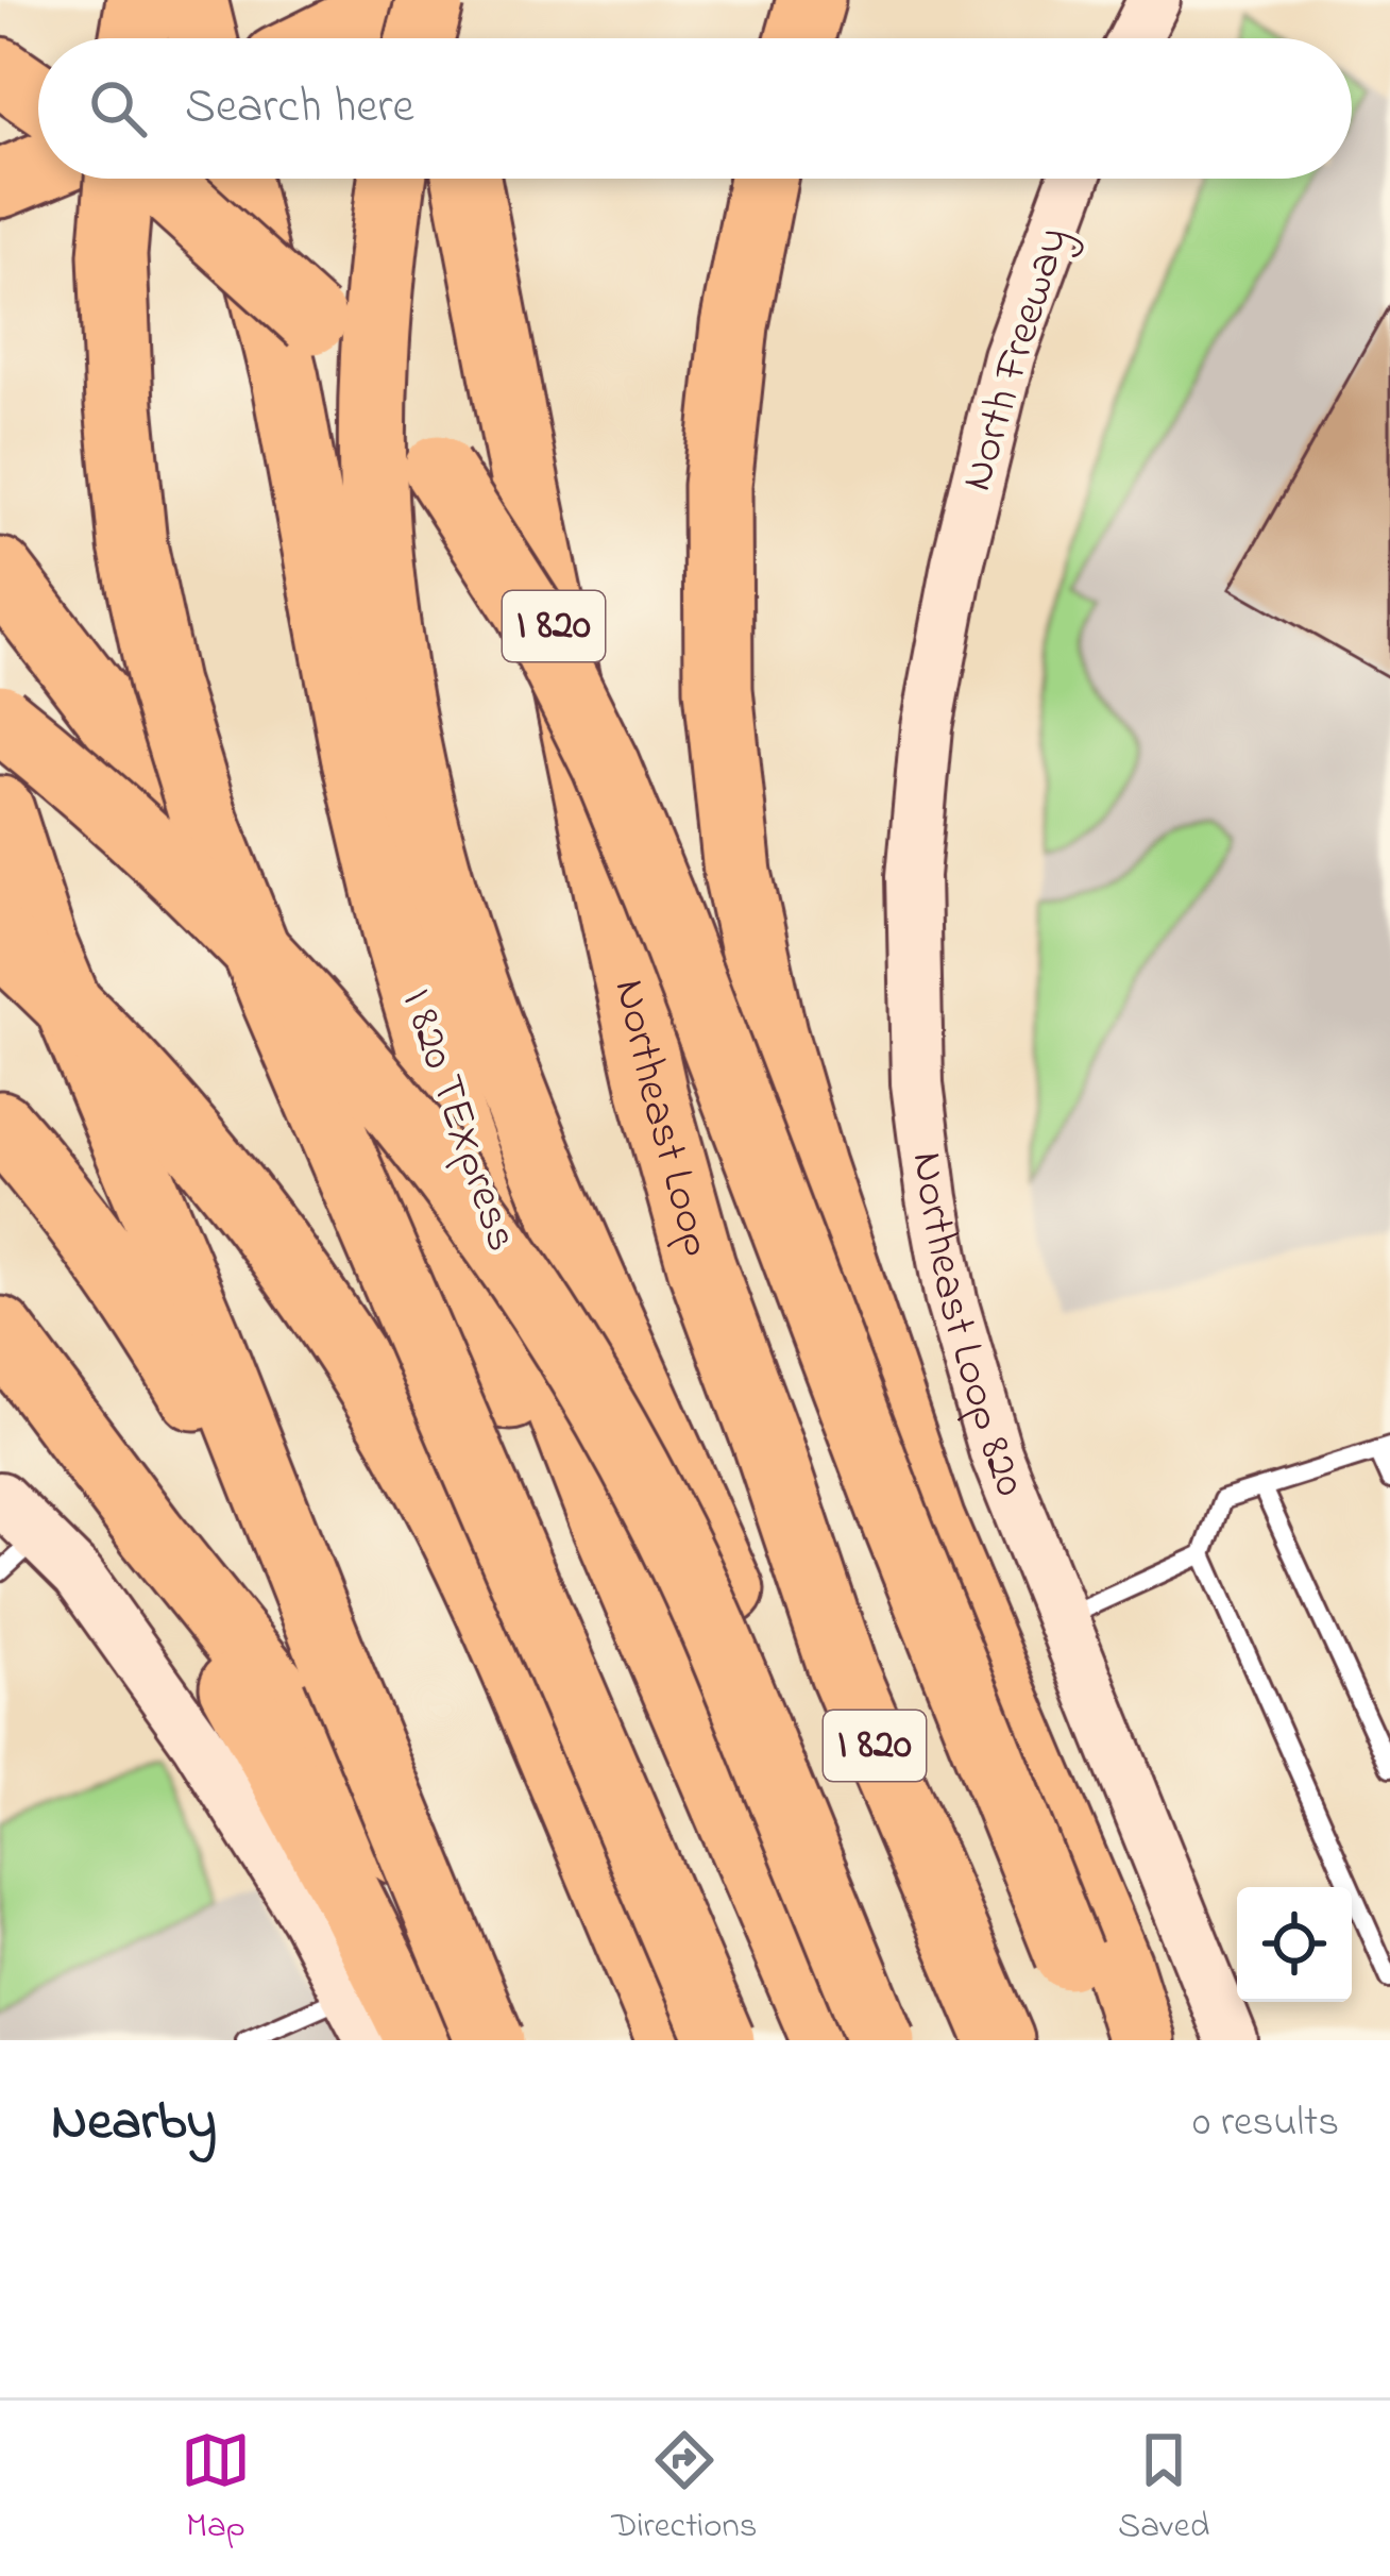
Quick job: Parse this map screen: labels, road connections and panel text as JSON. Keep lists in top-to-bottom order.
{
  "streets": {
    "highway": ["I 820", "Northeast Loop", "I 820 TEXpress"],
    "main road": ["North Freeway", "Northeast Loop 820"]
  },
  "crossings": [
    ["North Freeway", "Northeast Loop 820"]
  ],
  "page": {
    "search": "Search here",
    "heading": ["Nearby", "0 results"],
    "nav": ["Map", "Directions", "Saved"]
  }
}
